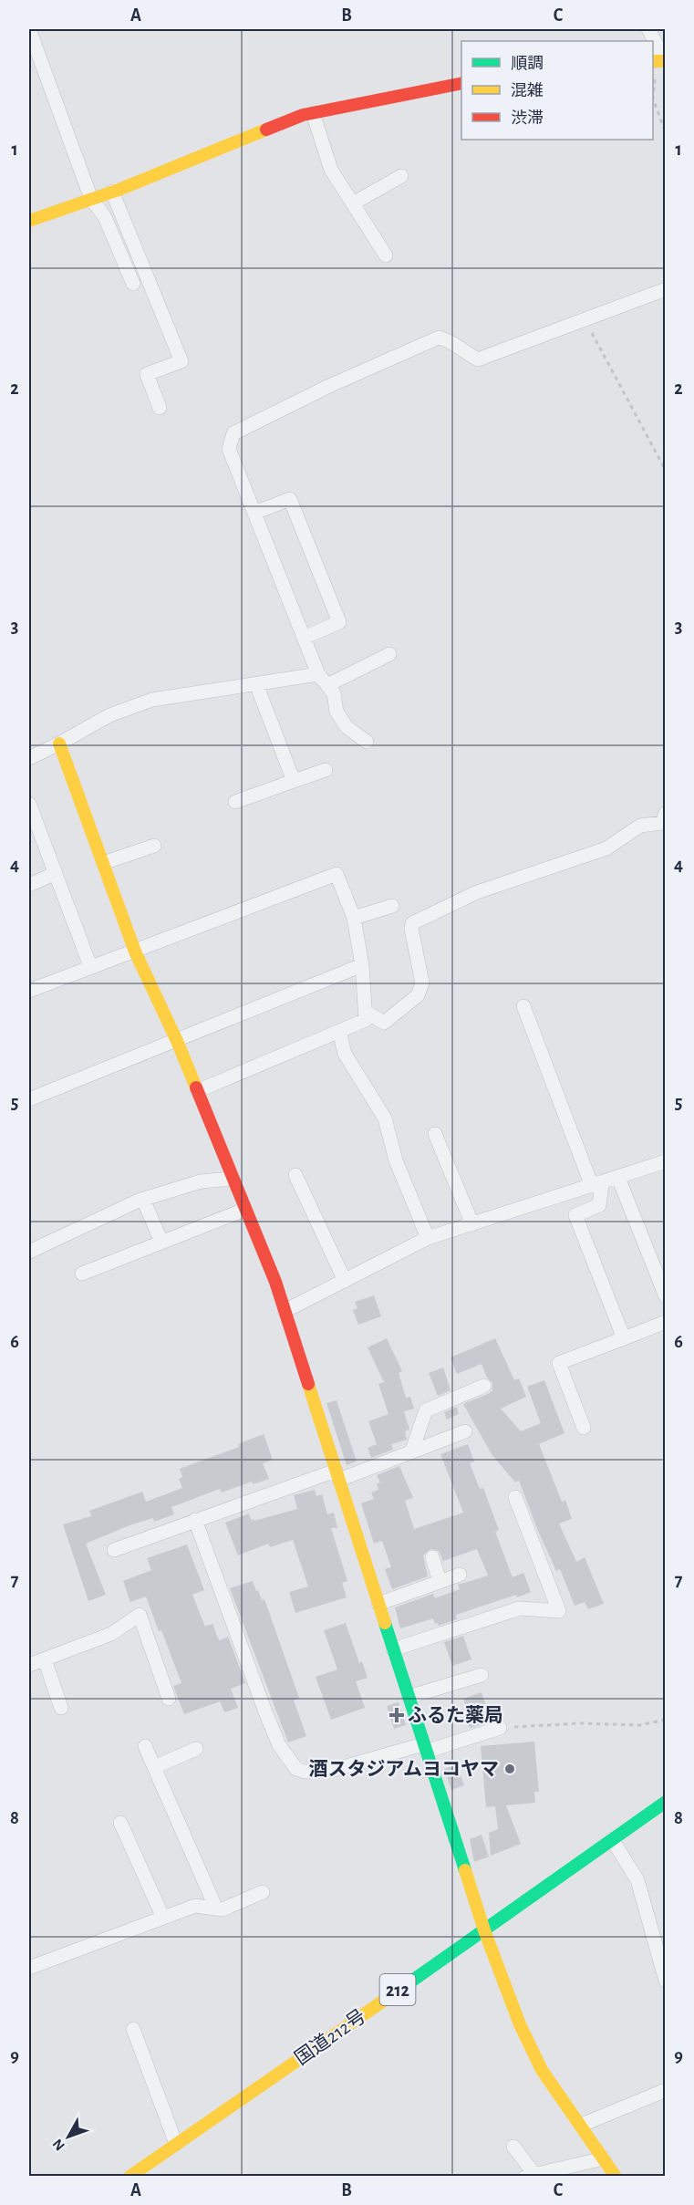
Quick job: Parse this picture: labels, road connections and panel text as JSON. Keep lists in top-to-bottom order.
{
  "streets": {
    "main road": ["212", "国道212号"]
  },
  "places": {
    "health": ["ふるた薬局"],
    "other": ["酒スタジアムヨコヤマ"]
  },
  "legend": ["順調", "混雑", "渋滞"],
  "north": "bottom left",
  "grid": {
    "columns": ["A", "B", "C"],
    "rows": [
      "1",
      "2",
      "3",
      "4",
      "5",
      "6",
      "7",
      "8",
      "9"
    ]
  }
}
